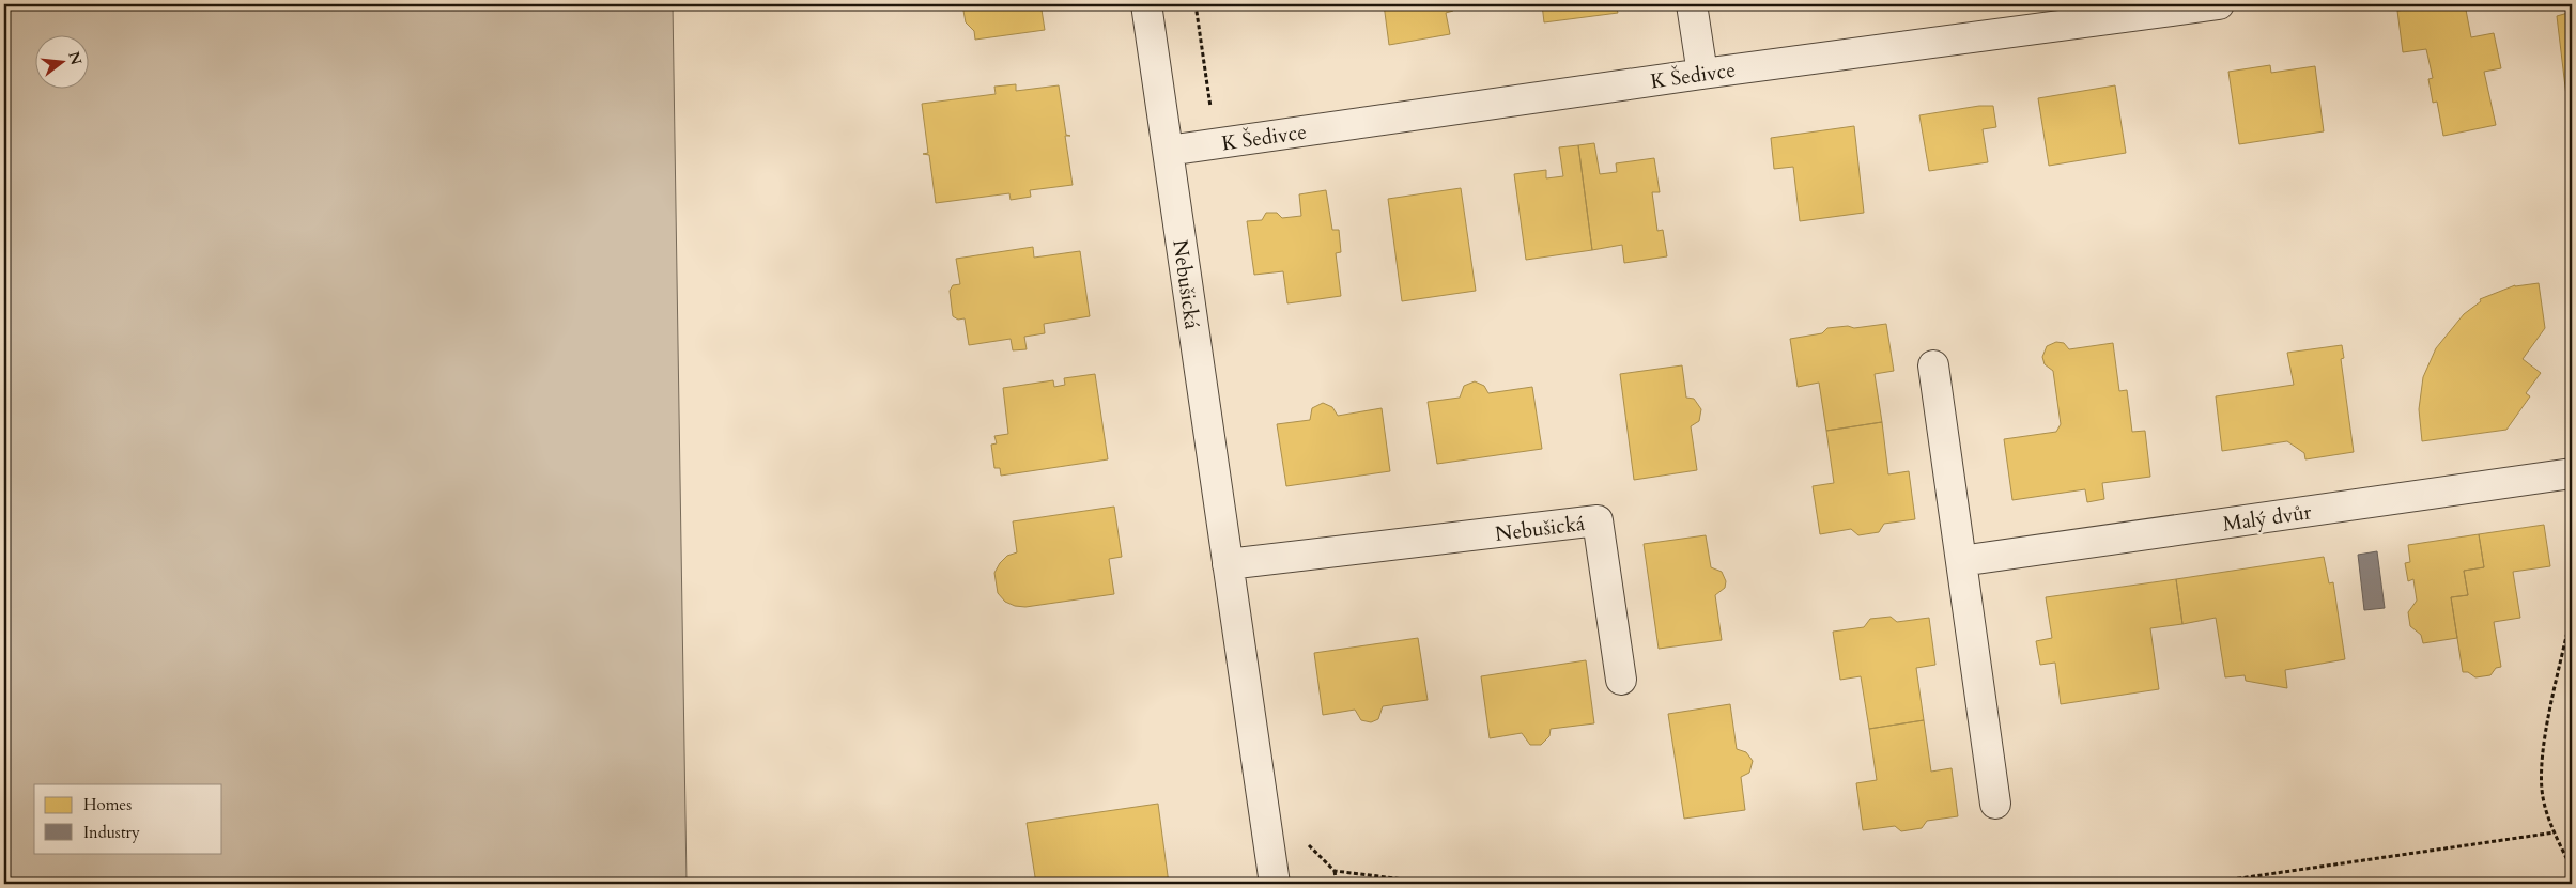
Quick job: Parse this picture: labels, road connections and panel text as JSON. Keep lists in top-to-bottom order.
{
  "streets": {
    "street": ["K Šedivce", "Nebušická", "Malý dvůr"]
  },
  "crossings": [
    ["K Šedivce", "Nebušická"]
  ],
  "legend": ["Homes", "Industry"],
  "north": "right"
}
